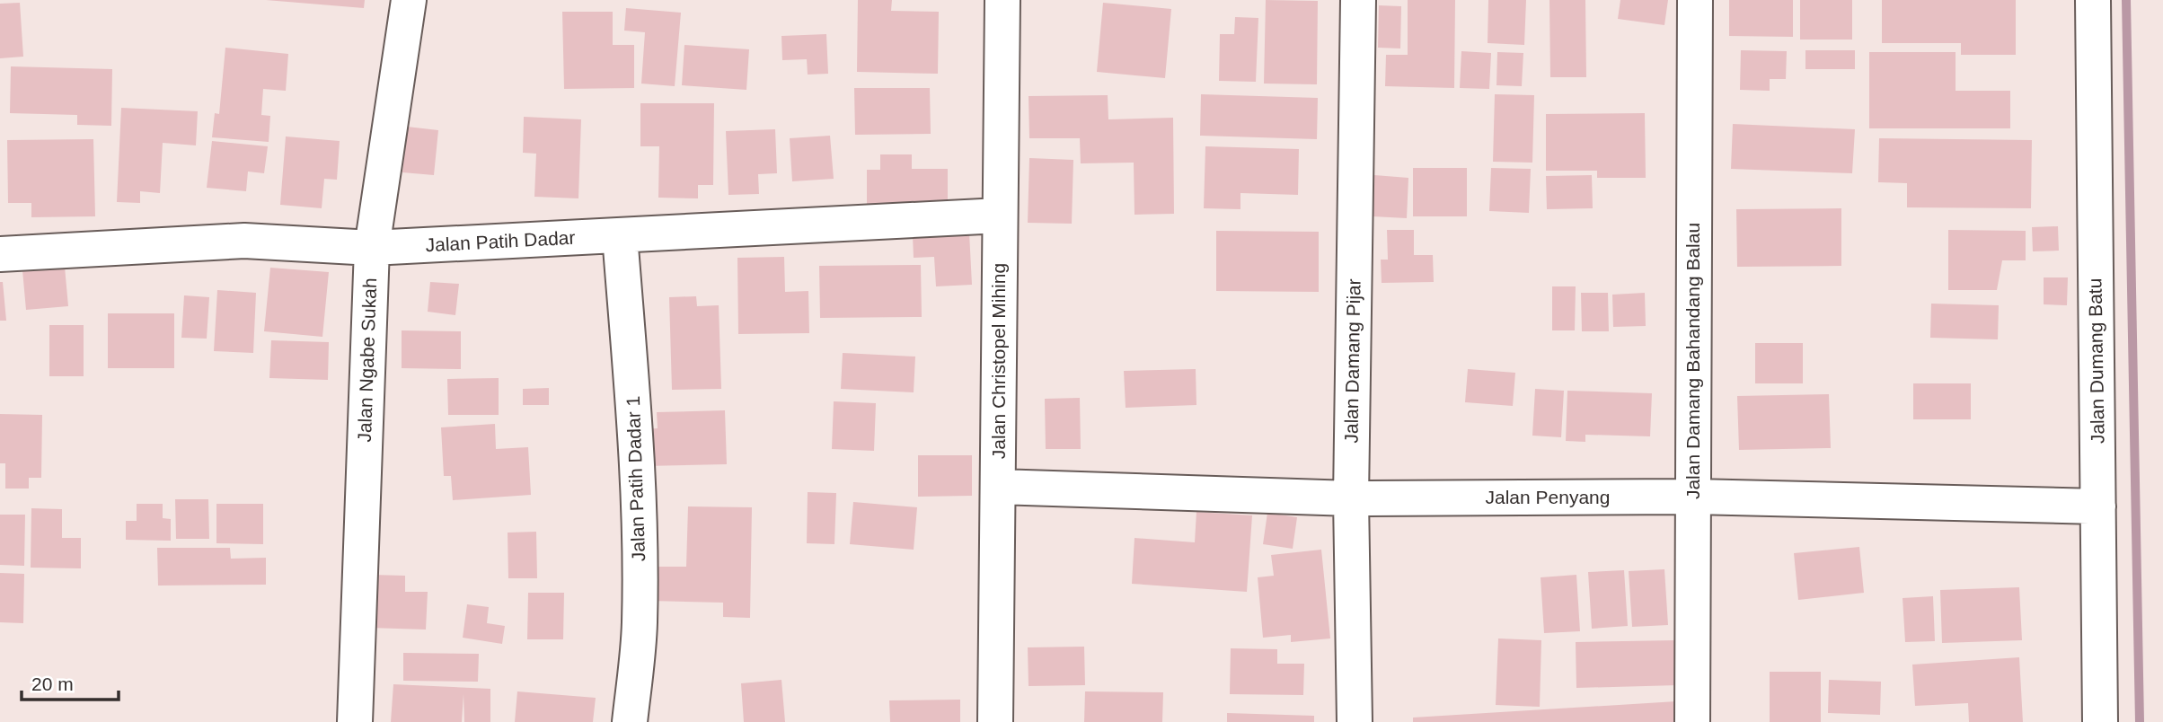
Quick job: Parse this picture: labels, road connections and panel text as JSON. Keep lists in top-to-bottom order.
{
  "streets": {
    "street": [
      "Jalan Patih Dadar",
      "Jalan Ngabe Sukah",
      "Jalan Christopel Mihing",
      "Jalan Damang Pijar",
      "Jalan Damang Bahandang Balau",
      "Jalan Dumang Batu",
      "Jalan Patih Dadar 1",
      "Jalan Penyang"
    ]
  },
  "crossings": [
    ["Jalan Patih Dadar", "Jalan Ngabe Sukah"],
    ["Jalan Patih Dadar", "Jalan Christopel Mihing"],
    ["Jalan Patih Dadar", "Jalan Patih Dadar 1"],
    ["Jalan Christopel Mihing", "Jalan Penyang"],
    ["Jalan Damang Pijar", "Jalan Penyang"],
    ["Jalan Damang Bahandang Balau", "Jalan Penyang"],
    ["Jalan Dumang Batu", "Jalan Penyang"]
  ],
  "scale_bar": "20 m"
}
